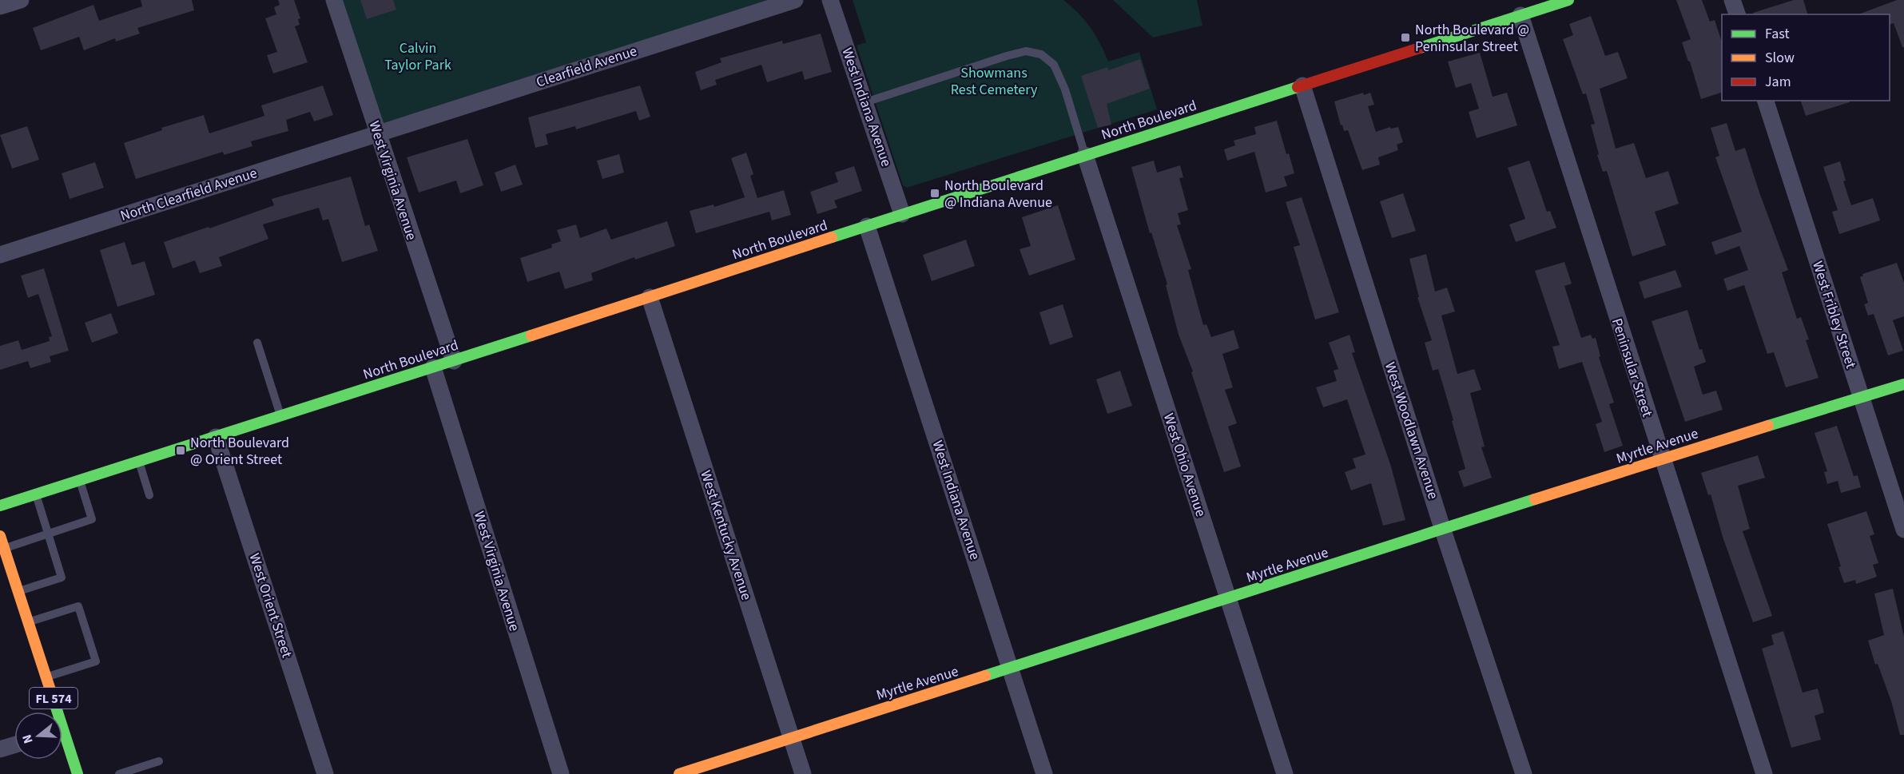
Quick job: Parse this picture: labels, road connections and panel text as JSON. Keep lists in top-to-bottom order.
{
  "streets": {
    "street": [
      "Clearfield Avenue",
      "West Indiana Avenue",
      "North Boulevard",
      "West Virginia Avenue",
      "North Clearfield Avenue",
      "West Fribley Street",
      "Peninsular Street",
      "West Woodlawn Avenue",
      "Myrtle Avenue",
      "West Ohio Avenue",
      "West Kentucky Avenue",
      "West Orient Street",
      "FL 574"
    ]
  },
  "crossings": [
    ["Clearfield Avenue", "West Virginia Avenue"],
    ["Clearfield Avenue", "North Clearfield Avenue"],
    ["West Indiana Avenue", "North Boulevard"],
    ["West Indiana Avenue", "Myrtle Avenue"],
    ["North Boulevard", "West Virginia Avenue"],
    ["North Boulevard", "Peninsular Street"],
    ["North Boulevard", "West Woodlawn Avenue"],
    ["North Boulevard", "West Ohio Avenue"],
    ["North Boulevard", "West Kentucky Avenue"],
    ["North Boulevard", "West Orient Street"],
    ["West Virginia Avenue", "North Clearfield Avenue"],
    ["West Fribley Street", "Myrtle Avenue"],
    ["Peninsular Street", "Myrtle Avenue"],
    ["West Woodlawn Avenue", "Myrtle Avenue"],
    ["Myrtle Avenue", "West Ohio Avenue"],
    ["Myrtle Avenue", "West Kentucky Avenue"]
  ],
  "parks": ["Calvin Taylor Park", "Showmans Rest Cemetery"],
  "places": {
    "transit": ["North Boulevard @ Peninsular Street", "North Boulevard @ Indiana Avenue", "North Boulevard @ Orient Street"]
  },
  "legend": ["Fast", "Slow", "Jam"],
  "north": "left"
}
